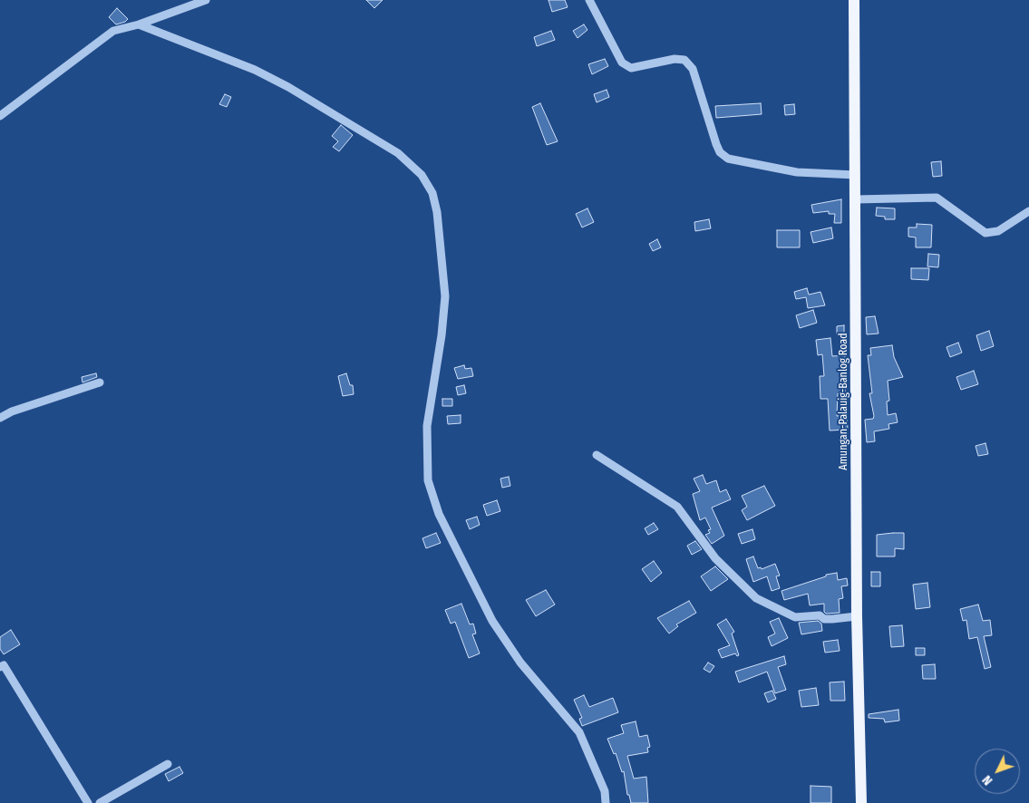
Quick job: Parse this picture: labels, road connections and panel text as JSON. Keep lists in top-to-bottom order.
{
  "streets": {
    "main road": ["Amungan-Palauig-Banlog Road"]
  },
  "north": "bottom left"
}
